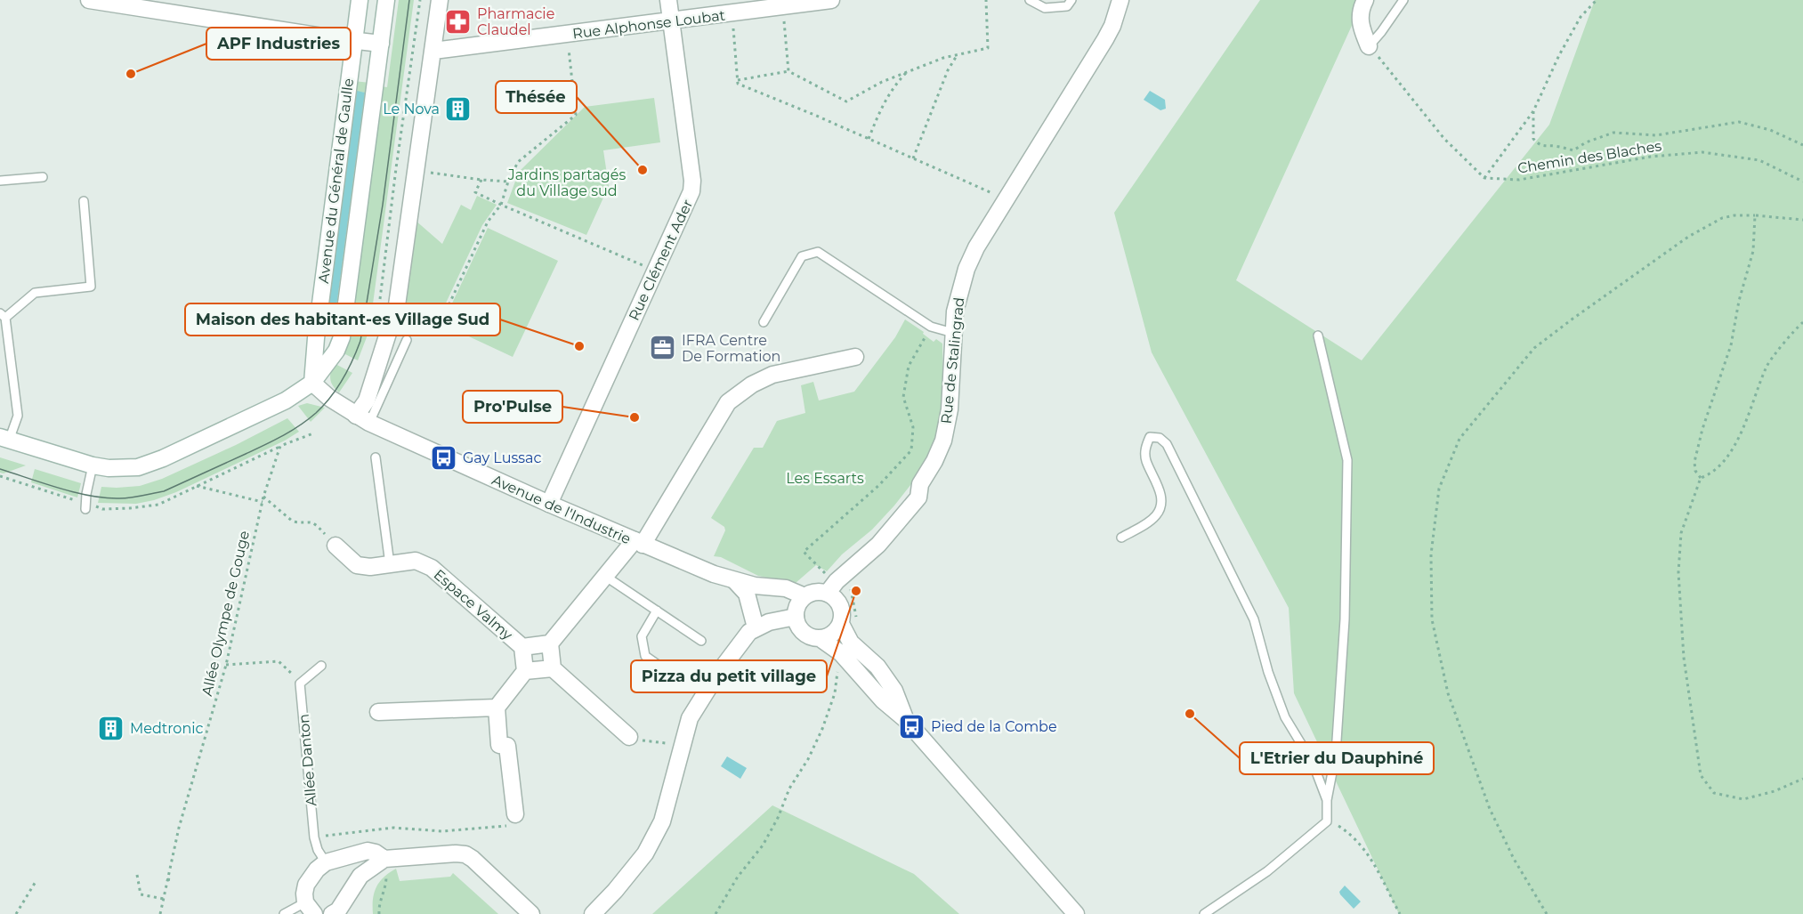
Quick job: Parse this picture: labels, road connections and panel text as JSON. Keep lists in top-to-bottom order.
{
  "streets": {
    "street": [
      "Rue Alphonse Loubat",
      "Avenue du Général de Gaulle",
      "Rue Clément Ader",
      "Rue de Stalingrad",
      "Avenue de l'Industrie",
      "Espace Valmy"
    ],
    "lane": ["Allée Danton"],
    "path": ["Chemin des Blaches", "Allée Olympe de Gouge"]
  },
  "crossings": [
    ["Rue Alphonse Loubat", "Rue Clément Ader"],
    ["Avenue du Général de Gaulle", "Avenue de l'Industrie"],
    ["Rue Clément Ader", "Avenue de l'Industrie"]
  ],
  "parks": ["Jardins partagés du Village sud", "Les Essarts"],
  "places": {
    "pharmacy": ["Pharmacie Claudel"],
    "other": [
      "APF Industries",
      "Thésée",
      "Maison des habitant-es Village Sud",
      "Pro'Pulse",
      "Pizza du petit village",
      "L'Etrier du Dauphiné"
    ],
    "building": ["Le Nova", "Medtronic"],
    "office": ["IFRA Centre De Formation"],
    "bus stop": ["Gay Lussac", "Pied de la Combe"]
  }
}
